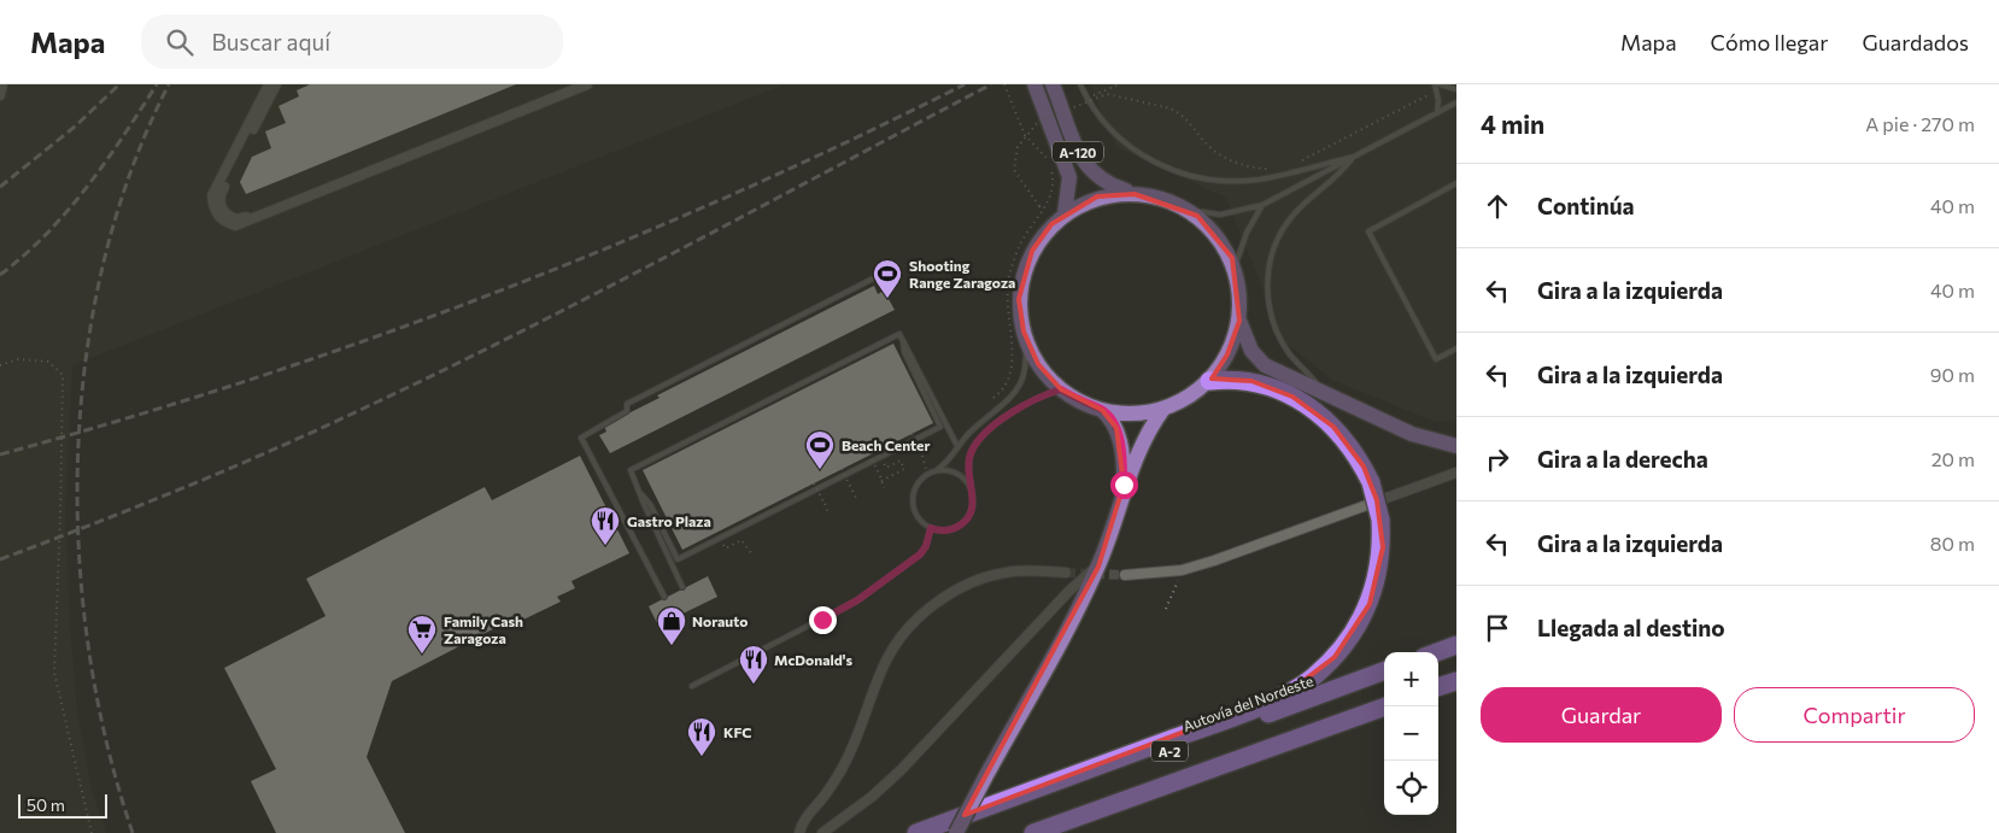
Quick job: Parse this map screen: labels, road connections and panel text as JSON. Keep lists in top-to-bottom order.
{
  "streets": {
    "highway": ["Autovía del Nordeste", "A-2"],
    "main road": ["A-120"]
  },
  "places": {
    "sports": ["Shooting Range Zaragoza", "Beach Center"],
    "restaurant": ["Gastro Plaza", "McDonald's", "KFC"],
    "shop": ["Norauto"],
    "supermarket": ["Family Cash Zaragoza"]
  },
  "scale_bar": "50 m",
  "page": {
    "header": "Mapa",
    "search": "Buscar aquí",
    "nav": ["Mapa", "Cómo llegar", "Guardados"],
    "heading": ["4 min", "A pie · 270 m"],
    "list": [
      ["Continúa", "40 m"],
      ["Gira a la izquierda", "40 m"],
      ["Gira a la izquierda", "90 m"],
      ["Gira a la derecha", "20 m"],
      ["Gira a la izquierda", "80 m"],
      "Llegada al destino"
    ],
    "map_buttons": ["+", "−"],
    "buttons": ["Guardar", "Compartir"],
    "scale": "50 m"
  }
}
